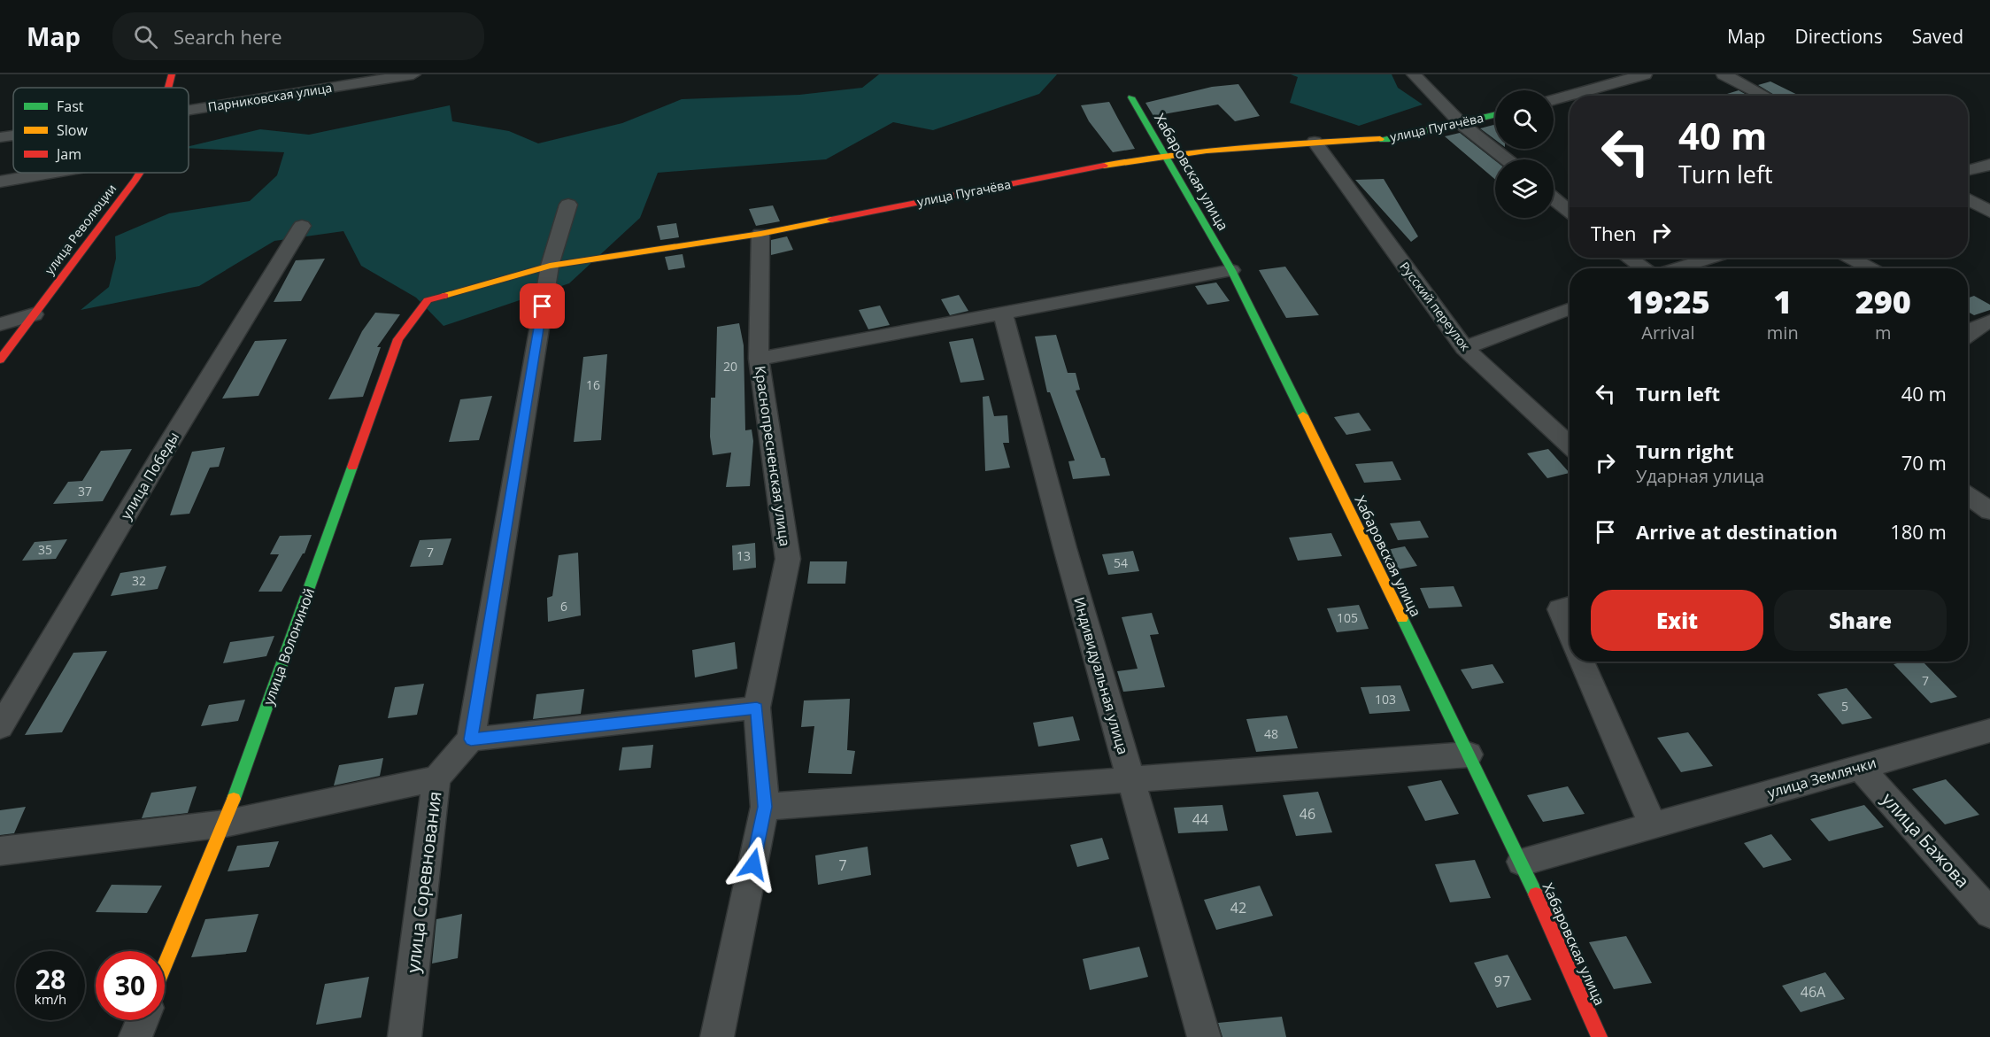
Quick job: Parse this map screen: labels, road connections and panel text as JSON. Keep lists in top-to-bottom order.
{
  "streets": {
    "street": [
      "Парниковская улица",
      "улица Пугачёва",
      "Хабаровская улица",
      "улица Революции",
      "Русский переулок",
      "Краснопресненская улица",
      "улица Победы",
      "улица Волониной",
      "Индивидуальная улица",
      "улица Землячки",
      "улица Бажова",
      "улица Соревнования"
    ]
  },
  "crossings": [
    ["улица Пугачёва", "Хабаровская улица"],
    ["улица Пугачёва", "Русский переулок"],
    ["улица Пугачёва", "Краснопресненская улица"],
    ["улица Пугачёва", "улица Волониной"],
    ["Хабаровская улица", "улица Землячки"],
    ["улица Землячки", "улица Бажова"]
  ],
  "house_numbers": [
    "20",
    "16",
    "37",
    "35",
    "7",
    "13",
    "54",
    "32",
    "6",
    "105",
    "7",
    "103",
    "5",
    "48",
    "46",
    "44",
    "7",
    "42",
    "97",
    "46А"
  ],
  "legend": ["Fast", "Slow", "Jam"],
  "page": {
    "header": "Map",
    "search": "Search here",
    "nav": ["Map", "Directions", "Saved"],
    "turn": ["40 m", "Turn left"],
    "then": "Then",
    "eta": [
      "19:25",
      "Arrival",
      "1",
      "min",
      "290",
      "m"
    ],
    "list": [
      {
        "name": "Turn left",
        "value": "40 m"
      },
      {
        "name": "Turn right",
        "note": "Ударная улица",
        "value": "70 m"
      },
      {
        "name": "Arrive at destination",
        "value": "180 m"
      }
    ],
    "buttons": ["Exit", "Share"],
    "speed": "28 km/h",
    "limit": "30"
  }
}
